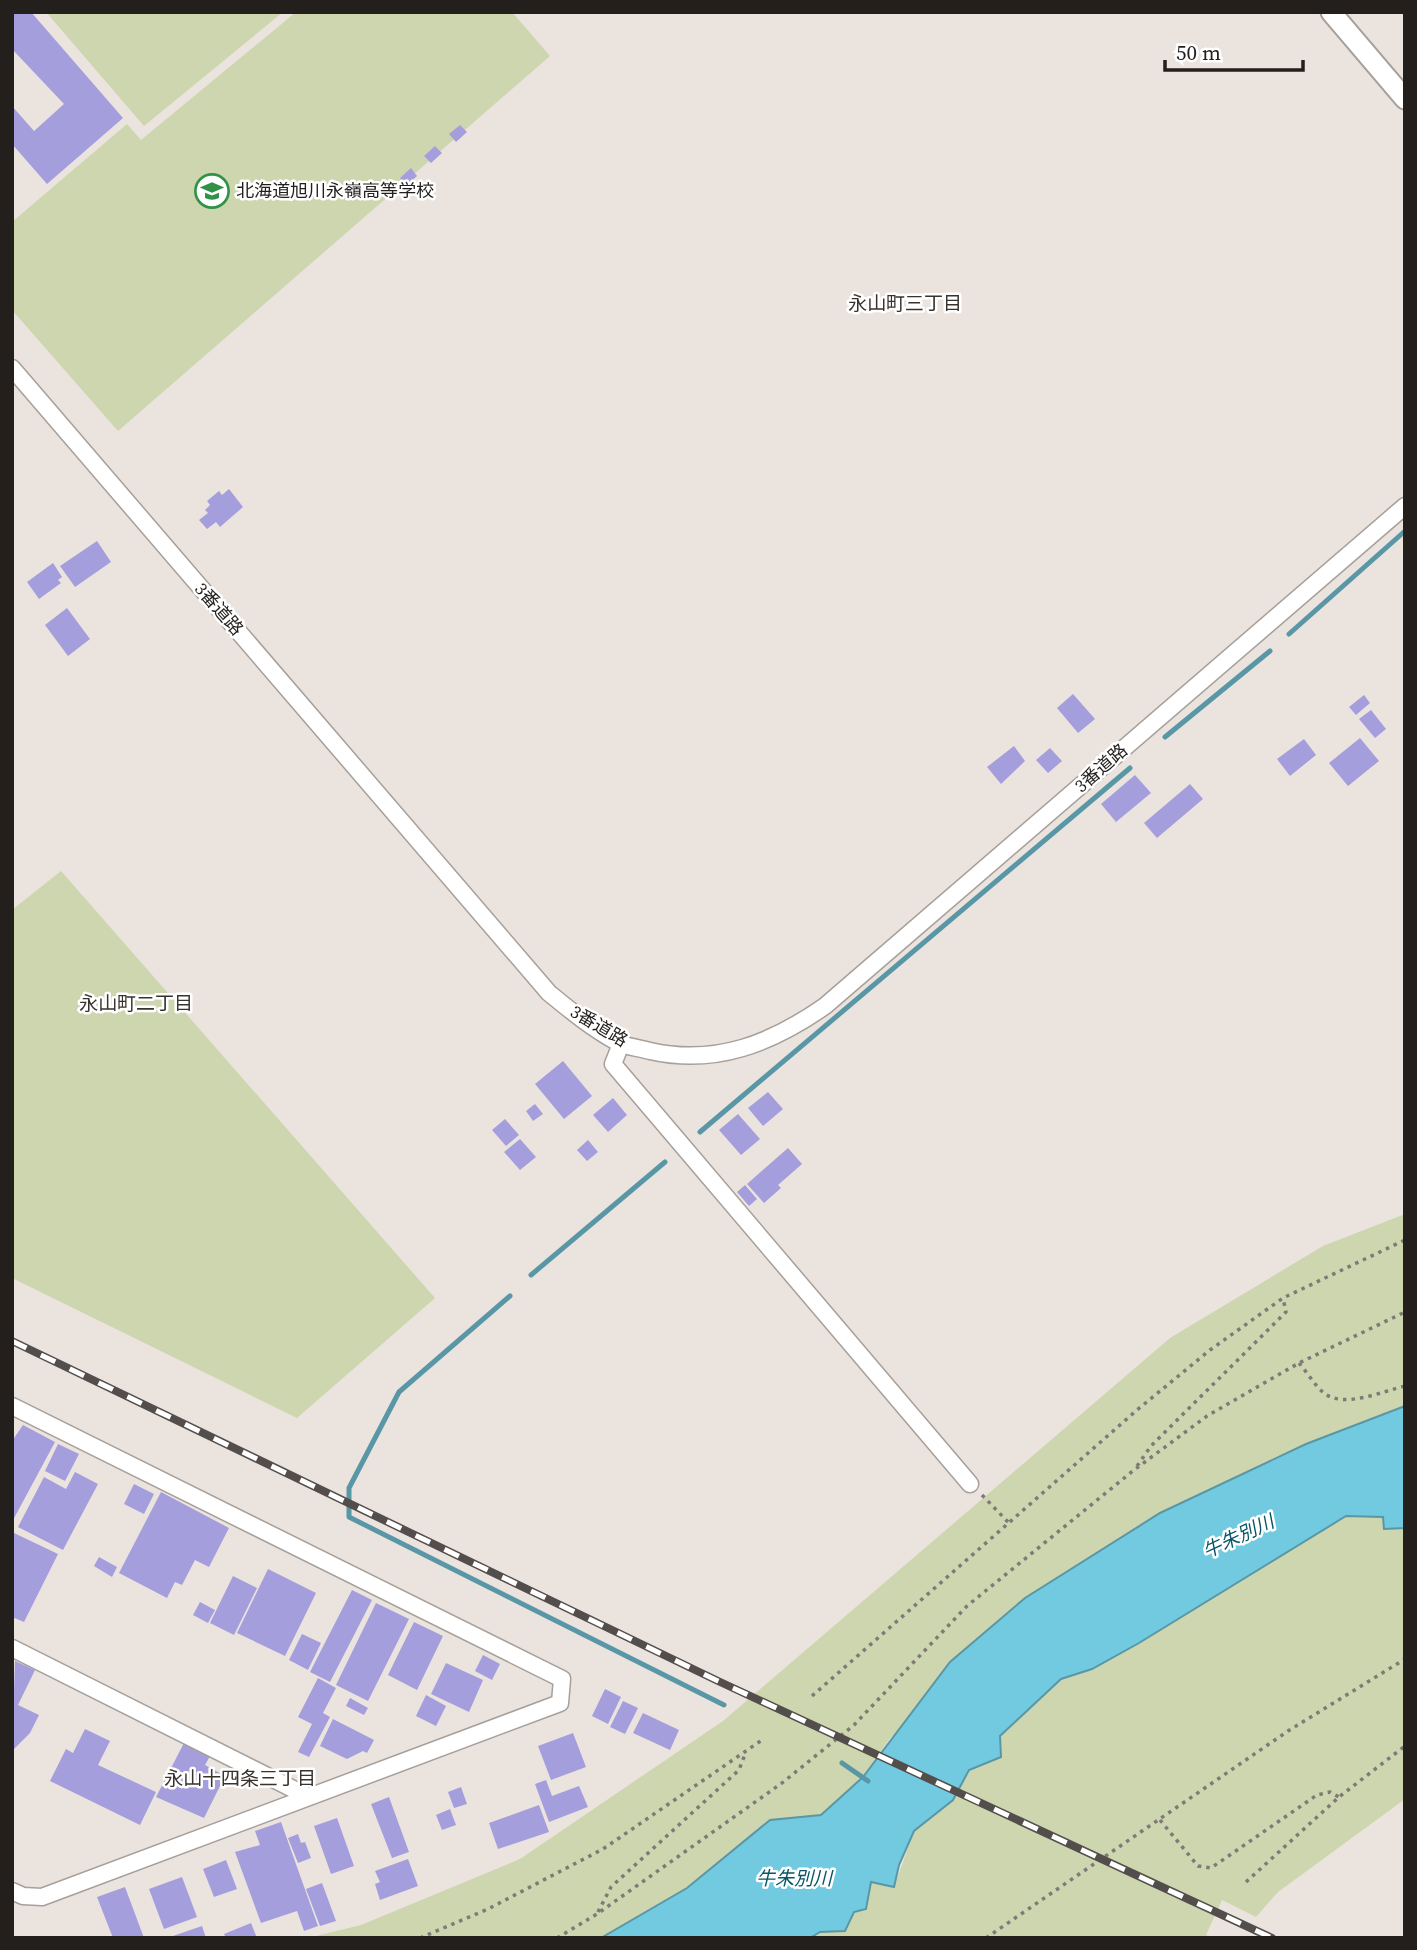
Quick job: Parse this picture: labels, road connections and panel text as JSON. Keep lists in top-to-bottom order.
{
  "streets": {
    "street": ["3番道路"]
  },
  "districts": ["永山町三丁目", "永山町二丁目", "永山十四条三丁目"],
  "water": ["牛朱別川"],
  "places": {
    "school or university": ["北海道旭川永嶺高等学校"]
  },
  "scale_bar": "50 m"
}
